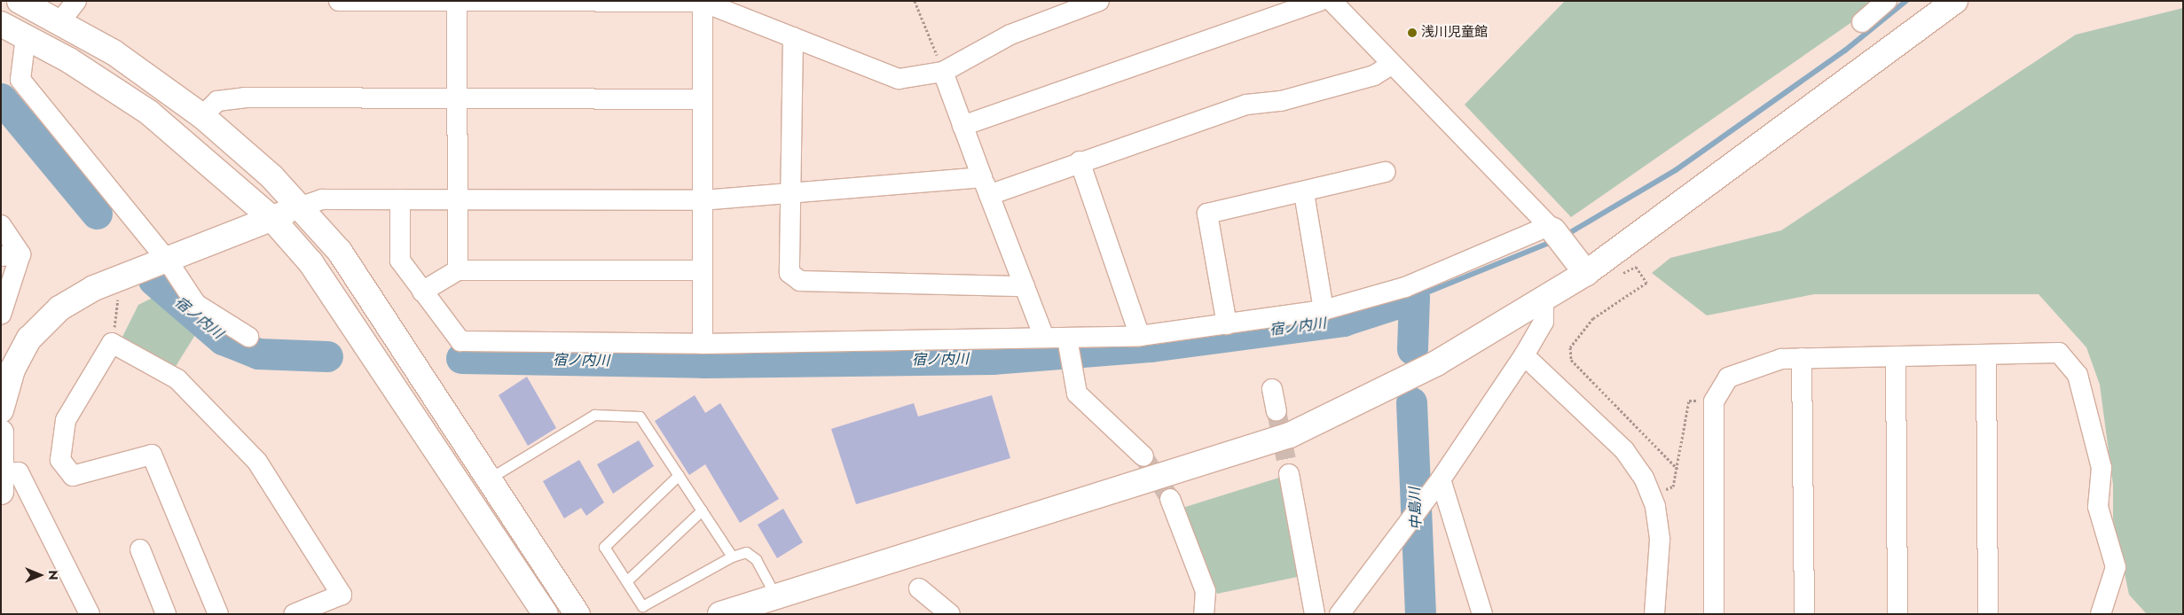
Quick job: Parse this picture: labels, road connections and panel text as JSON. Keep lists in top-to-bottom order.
{
  "water": ["宿ノ内川", "中島川"],
  "places": ["浅川児童館"],
  "north": "right"
}
